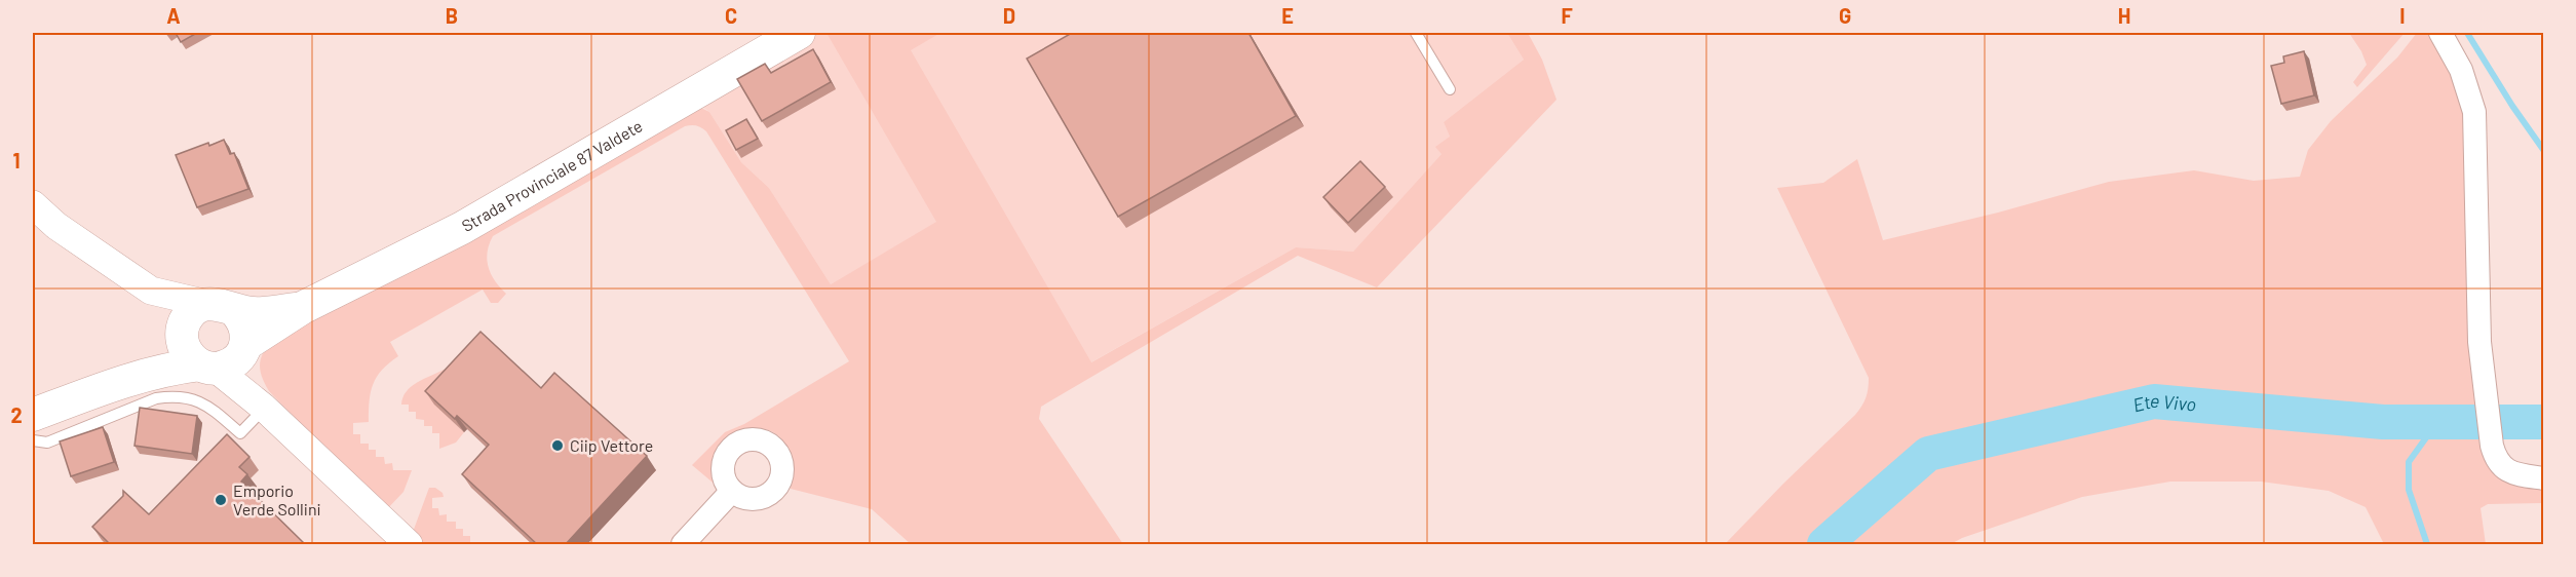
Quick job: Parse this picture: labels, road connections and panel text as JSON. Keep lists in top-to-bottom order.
{
  "streets": {
    "main road": ["Strada Provinciale 87 Valdete"]
  },
  "water": ["Ete Vivo"],
  "places": ["Ciip Vettore", "Emporio Verde Sollini"],
  "grid": {
    "columns": [
      "A",
      "B",
      "C",
      "D",
      "E",
      "F",
      "G",
      "H",
      "I"
    ],
    "rows": ["1", "2"]
  }
}
